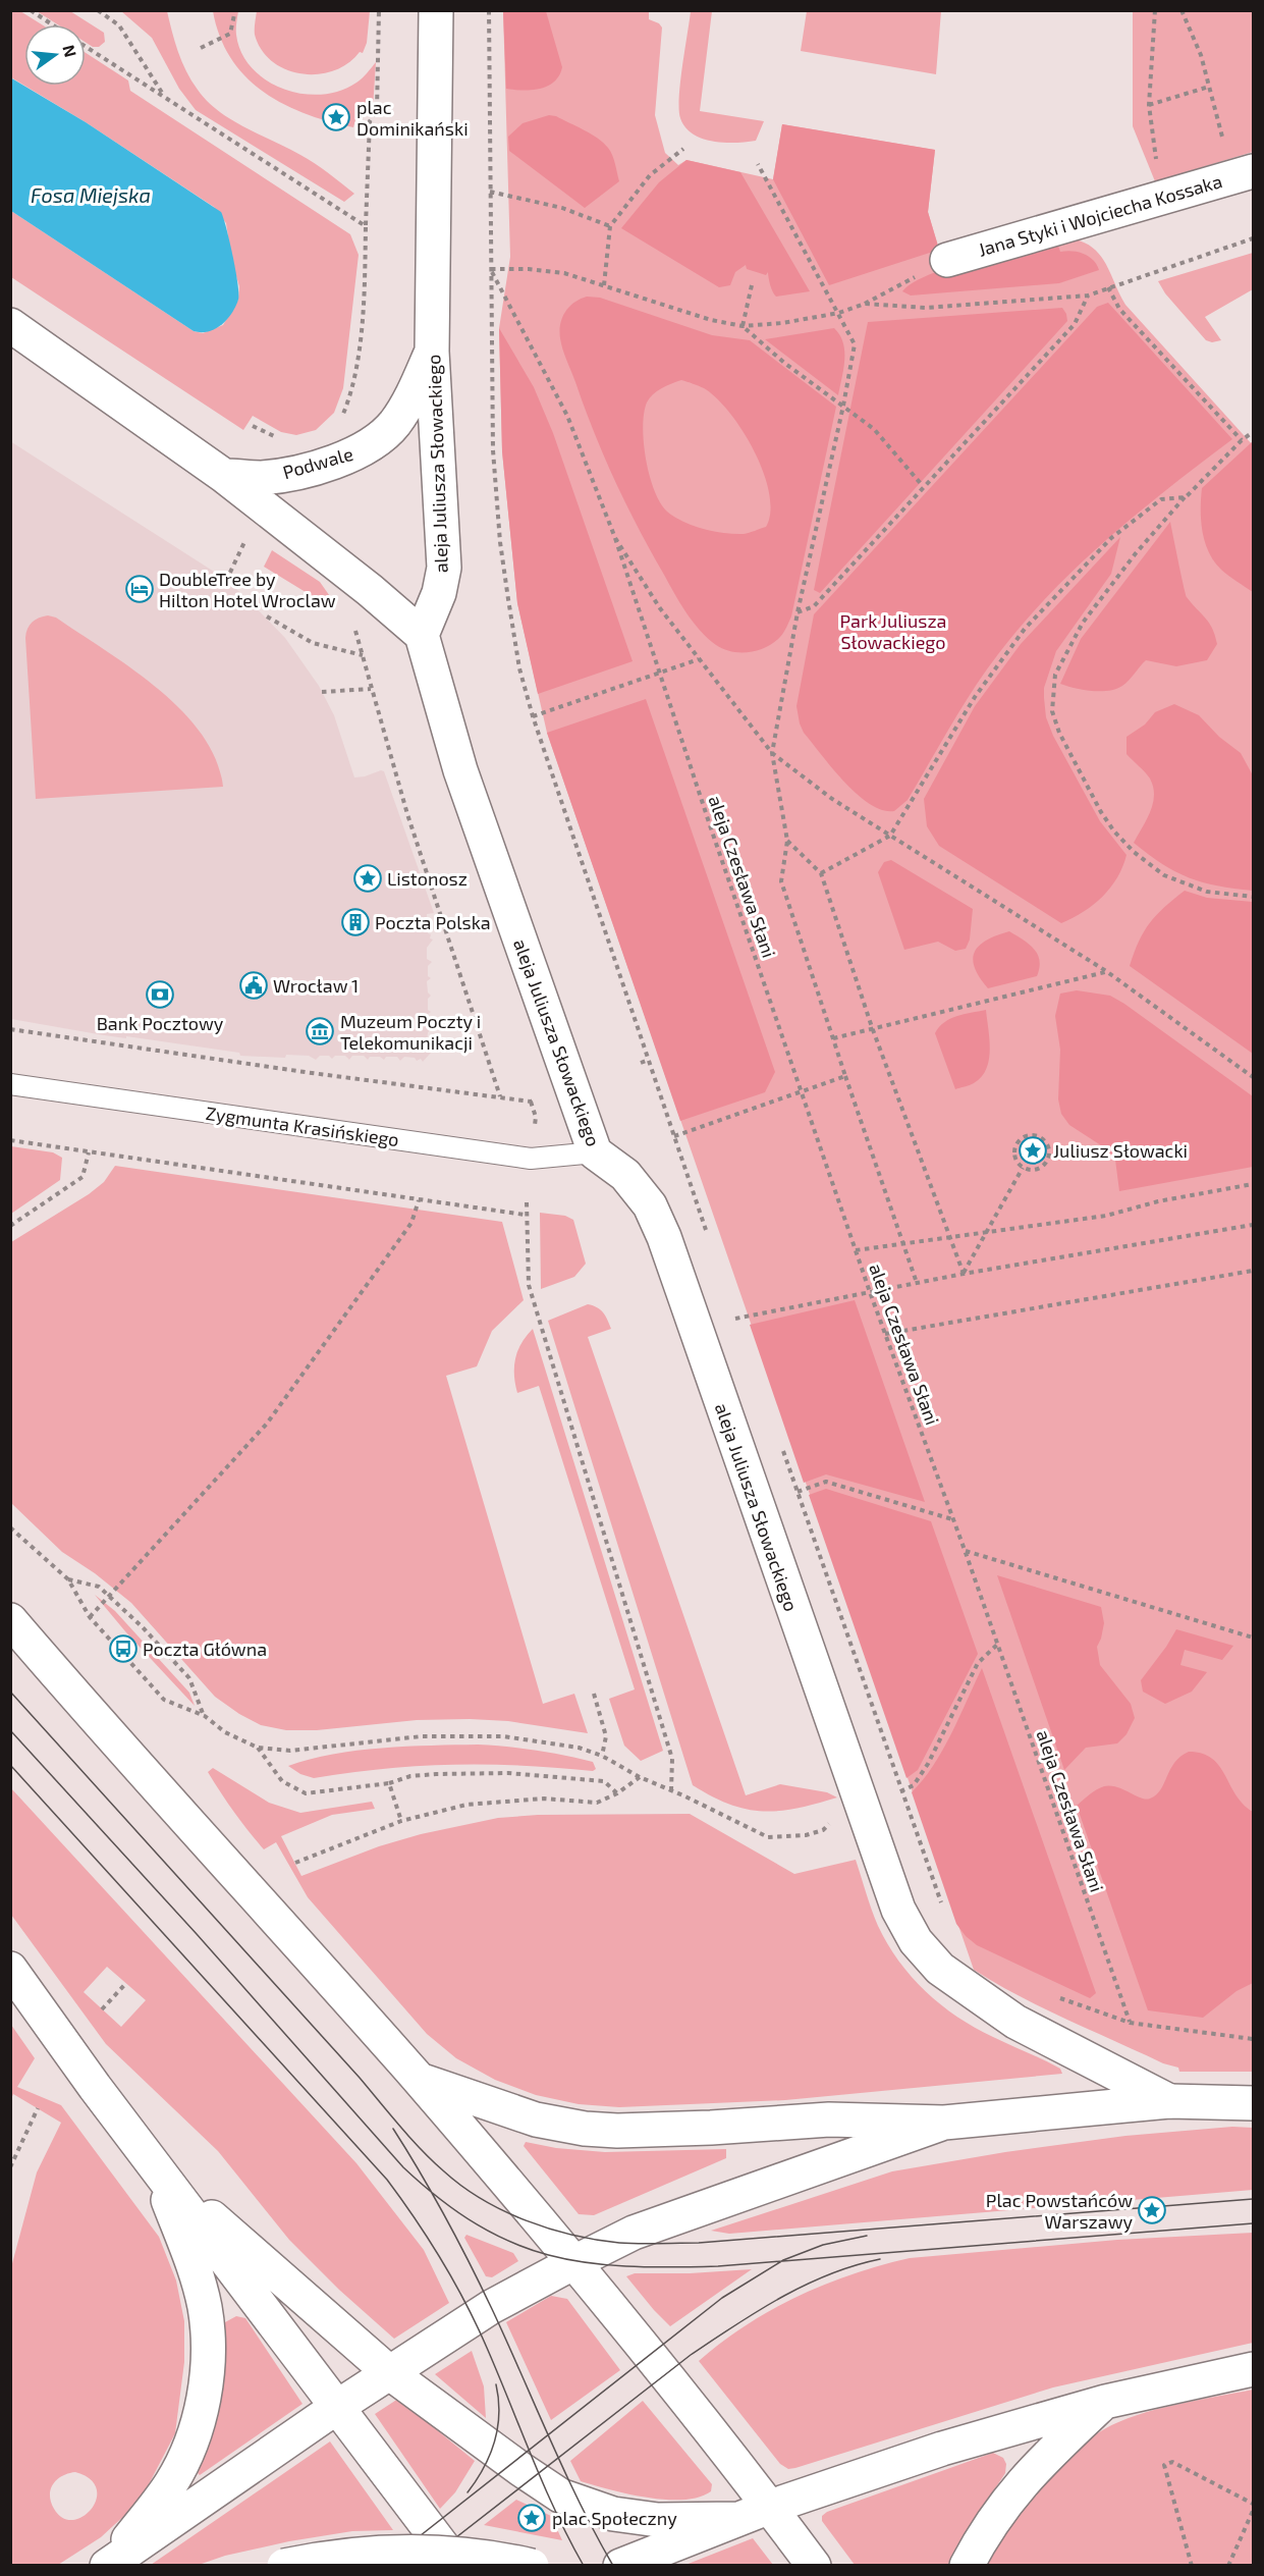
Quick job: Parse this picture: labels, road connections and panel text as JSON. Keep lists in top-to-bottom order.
{
  "streets": {
    "main road": ["Jana Styki i Wojciecha Kossaka", "Podwale", "aleja Juliusza Słowackiego"],
    "lane": ["Zygmunta Krasińskiego"],
    "path": ["aleja Czesława Słani"]
  },
  "crossings": [
    ["Podwale", "aleja Juliusza Słowackiego"],
    ["aleja Juliusza Słowackiego", "Zygmunta Krasińskiego"]
  ],
  "water": ["Fosa Miejska"],
  "parks": ["Park Juliusza Słowackiego"],
  "places": {
    "place": [
      "plac Dominikański",
      "Listonosz",
      "Juliusz Słowacki",
      "Plac Powstańców Warszawy",
      "plac Społeczny"
    ],
    "hotel": ["DoubleTree by Hilton Hotel Wroclaw"],
    "building": ["Poczta Polska"],
    "public building": ["Wrocław 1"],
    "bank": ["Bank Pocztowy"],
    "museum": ["Muzeum Poczty i Telekomunikacji"],
    "bus stop": ["Poczta Główna"]
  },
  "north": "right"
}
